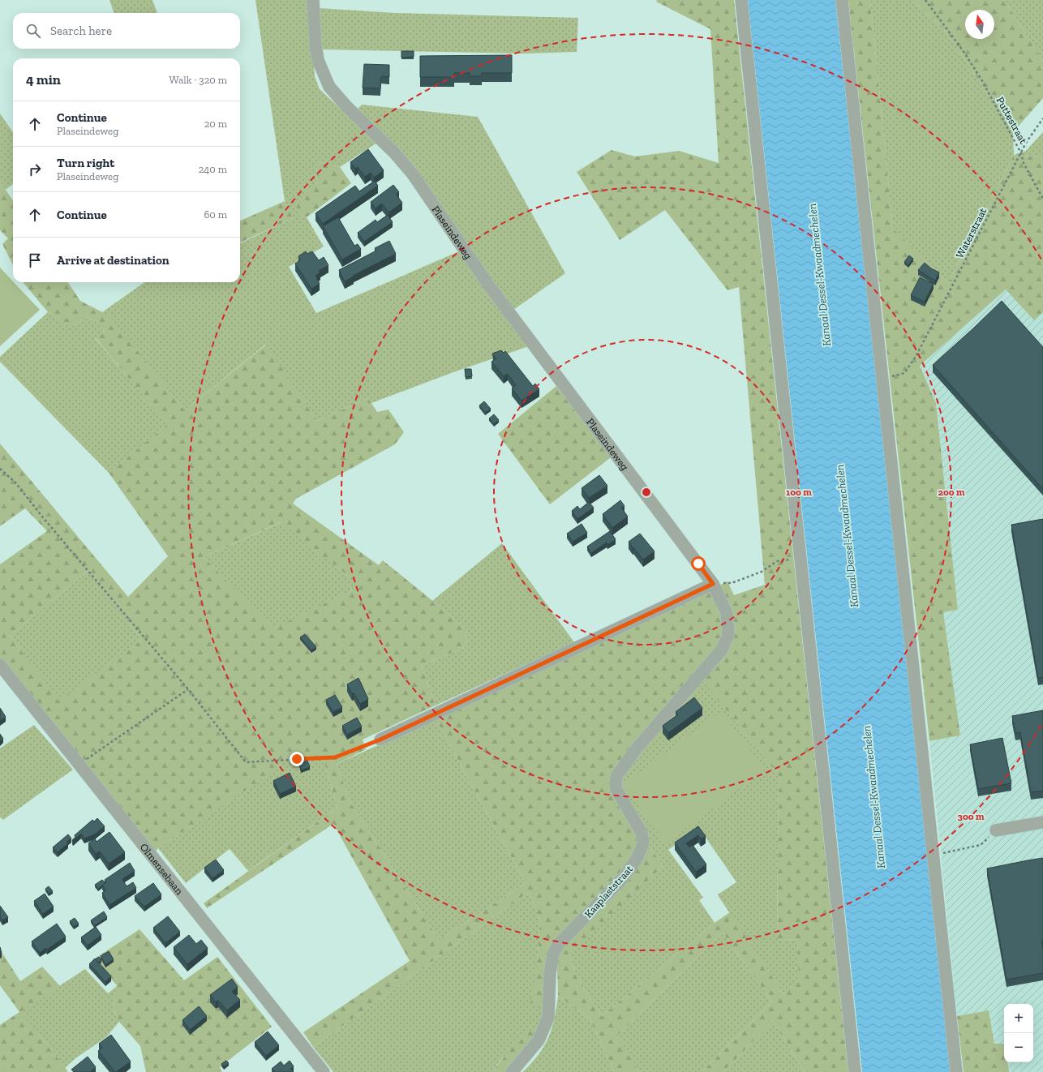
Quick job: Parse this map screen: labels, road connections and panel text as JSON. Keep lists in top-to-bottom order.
{
  "streets": {
    "street": ["Plaseindeweg", "Olmensebaan", "Kaaplaststraat"],
    "path": ["Puttestraat", "Waterstraat"]
  },
  "crossings": [
    ["Puttestraat", "Waterstraat"],
    ["Plaseindeweg", "Kaaplaststraat"]
  ],
  "water": ["Kanaal Dessel-Kwaadmechelen"],
  "north": "top",
  "page": {
    "search": "Search here",
    "heading": ["4 min", "Walk · 320 m"],
    "list": [
      ["Continue", "Plaseindeweg", "20 m"],
      ["Turn right", "Plaseindeweg", "240 m"],
      ["Continue", "60 m"],
      "Arrive at destination"
    ],
    "map_buttons": ["+", "−"]
  },
  "rings": ["100 m", "200 m", "300 m"]
}
